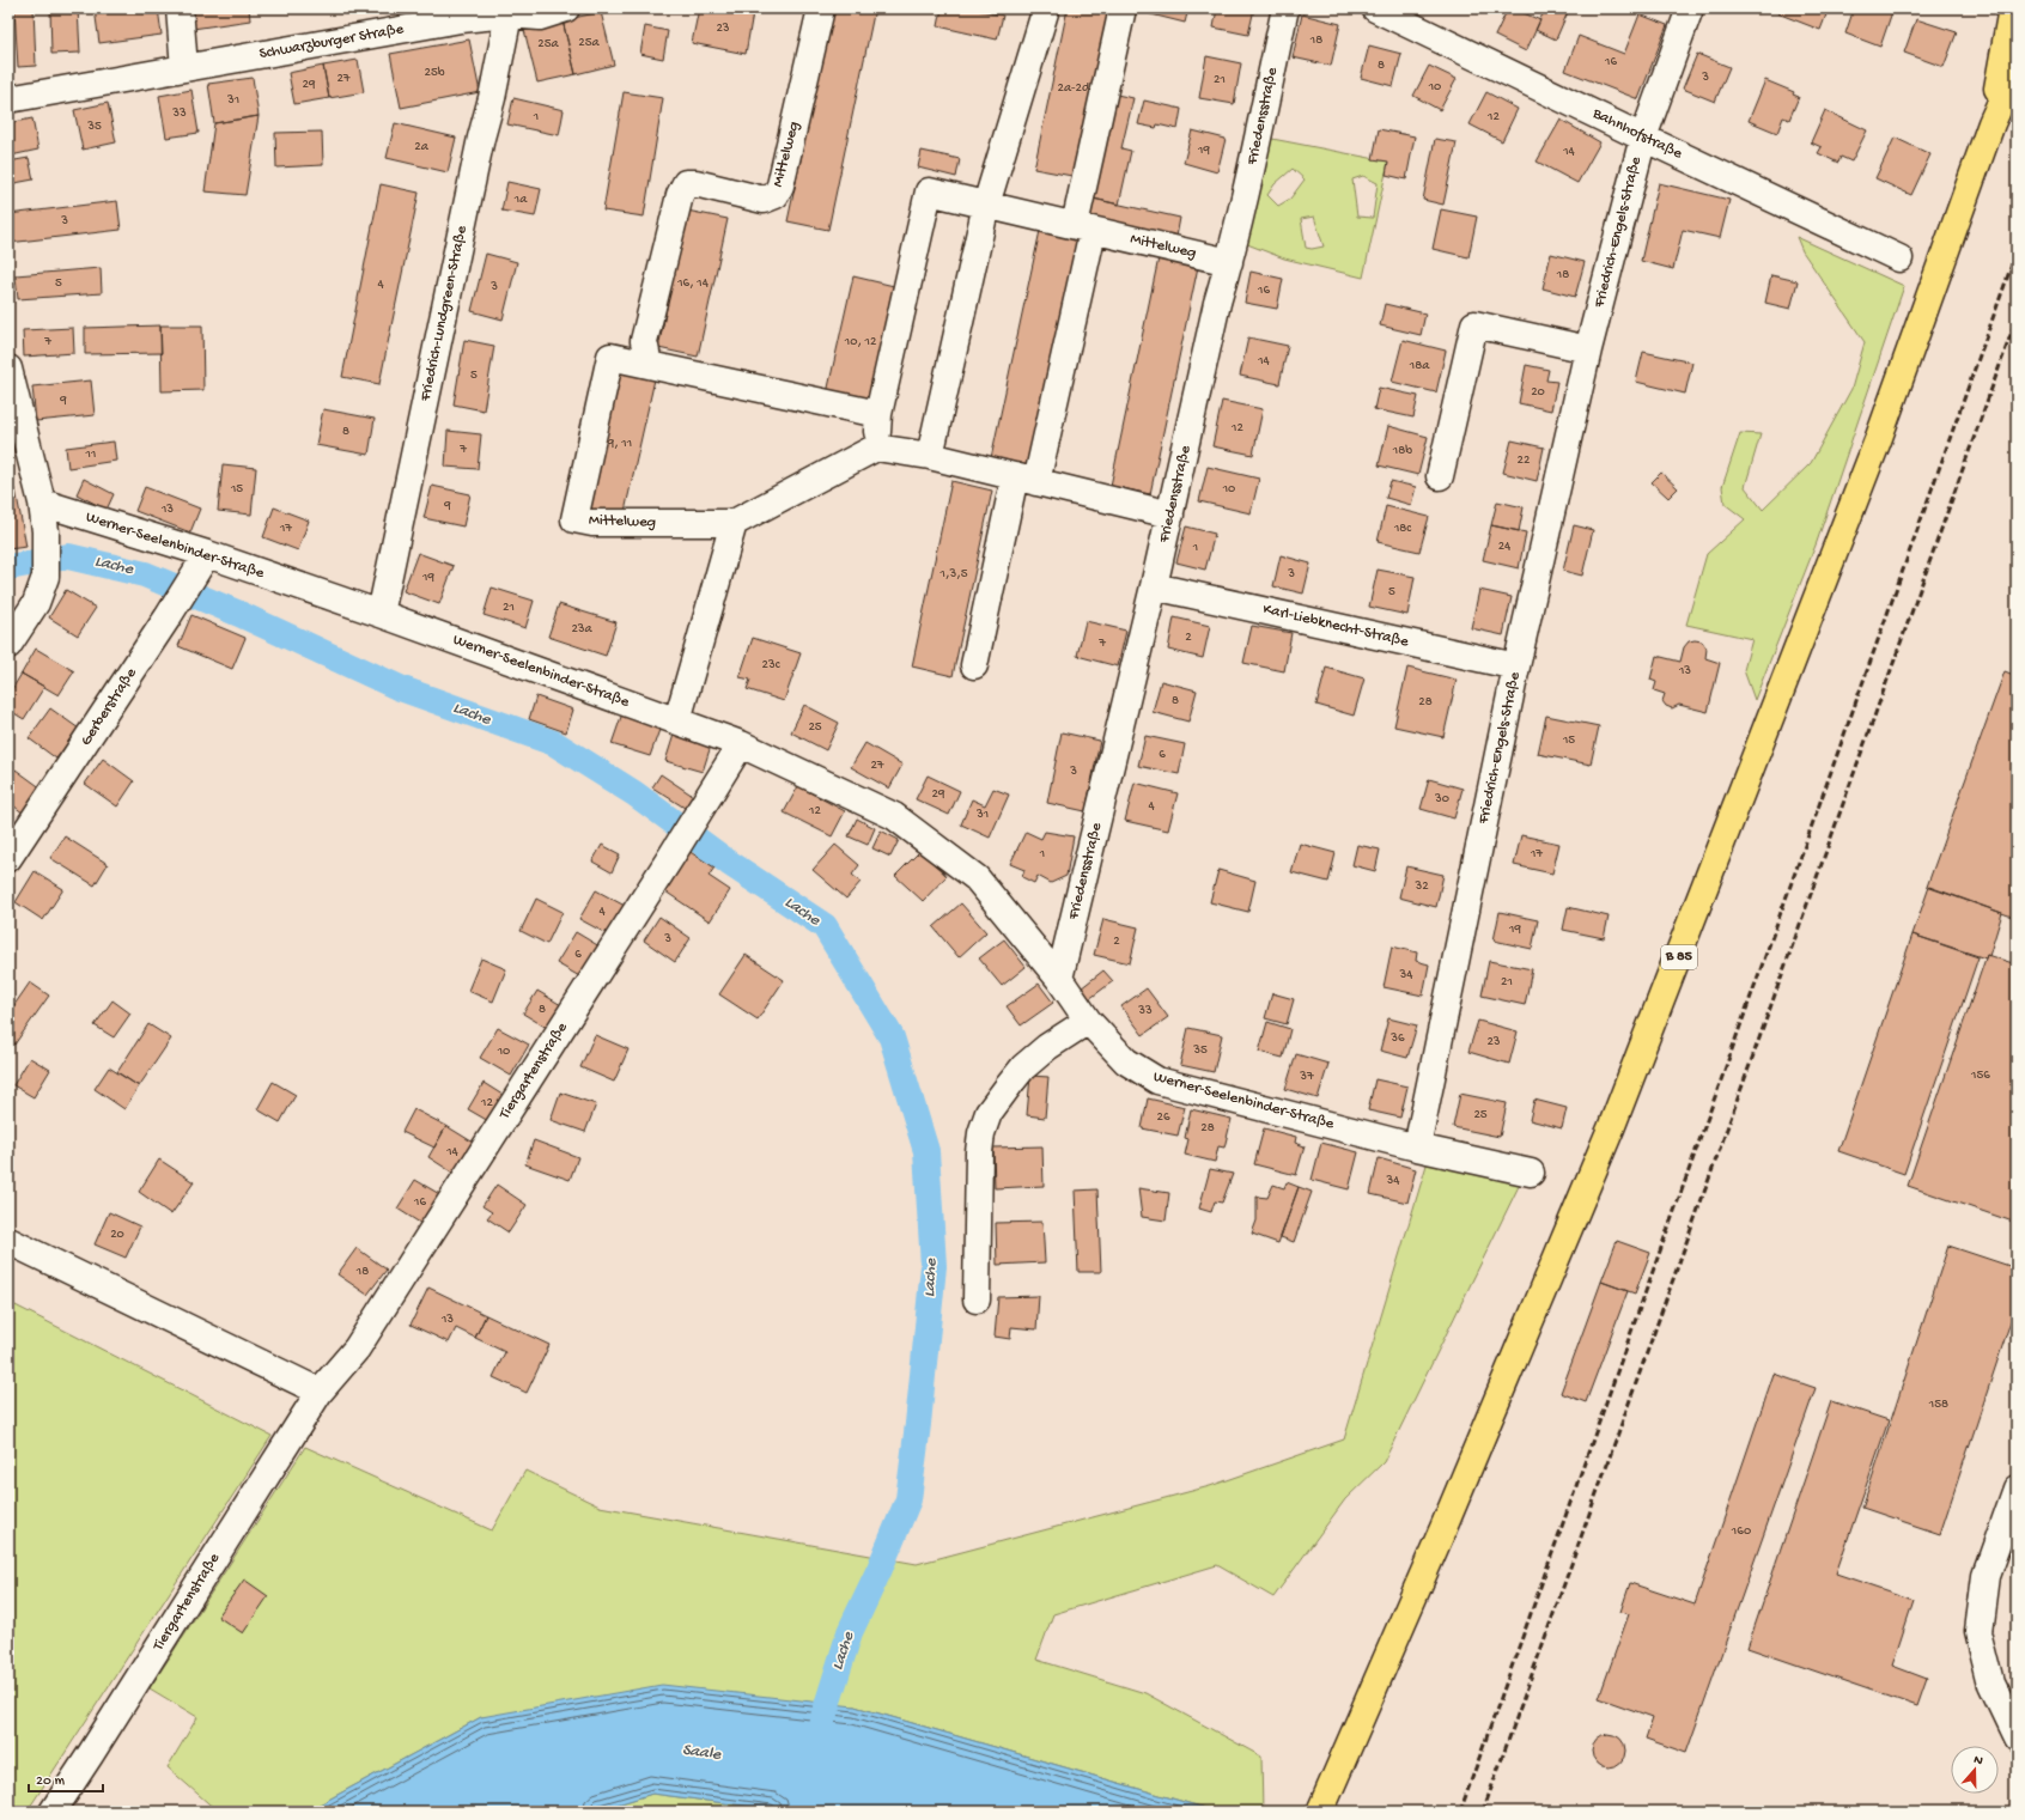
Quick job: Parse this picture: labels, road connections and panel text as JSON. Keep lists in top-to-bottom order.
{
  "streets": {
    "main road": ["B 85"],
    "street": [
      "Schwarzburger Straße",
      "Friedensstraße",
      "Bahnhofstraße",
      "Mittelweg",
      "Friedrich-Engels-Straße",
      "Friedrich-Lundgreen-Straße",
      "Werner-Seelenbinder-Straße",
      "Karl-Liebknecht-Straße",
      "Gerberstraße",
      "Tiergartenstraße"
    ]
  },
  "crossings": [
    ["Schwarzburger Straße", "Friedrich-Lundgreen-Straße"],
    ["Friedensstraße", "Mittelweg"],
    ["Friedensstraße", "Werner-Seelenbinder-Straße"],
    ["Friedensstraße", "Karl-Liebknecht-Straße"],
    ["Bahnhofstraße", "Friedrich-Engels-Straße"],
    ["Friedrich-Engels-Straße", "Werner-Seelenbinder-Straße"],
    ["Friedrich-Engels-Straße", "Karl-Liebknecht-Straße"],
    ["Friedrich-Lundgreen-Straße", "Werner-Seelenbinder-Straße"],
    ["Werner-Seelenbinder-Straße", "Gerberstraße"],
    ["Werner-Seelenbinder-Straße", "Tiergartenstraße"]
  ],
  "water": ["Lache", "Saale"],
  "house_numbers": [
    "23",
    "18",
    "25a",
    "25a",
    "16",
    "8",
    "25b",
    "3",
    "27",
    "21",
    "29",
    "10",
    "2a-2d",
    "31",
    "33",
    "1",
    "12",
    "35",
    "2a",
    "19",
    "14",
    "1a",
    "3",
    "18",
    "5",
    "16, 14",
    "4",
    "3",
    "16",
    "7",
    "10, 12",
    "14",
    "18a",
    "5",
    "20",
    "9",
    "12",
    "8",
    "9, 11",
    "7",
    "18b",
    "11",
    "22",
    "15",
    "10",
    "9",
    "13",
    "17",
    "18c",
    "24",
    "1",
    "1,3,5",
    "3",
    "19",
    "5",
    "21",
    "23a",
    "2",
    "7",
    "23c",
    "13",
    "8",
    "28",
    "25",
    "15",
    "6",
    "27",
    "3",
    "29",
    "30",
    "4",
    "12",
    "31",
    "1",
    "17",
    "32",
    "4",
    "19",
    "3",
    "2",
    "6",
    "34",
    "21",
    "8",
    "33",
    "36",
    "23",
    "35",
    "10",
    "156",
    "37",
    "12",
    "25",
    "26",
    "28",
    "14",
    "34",
    "16",
    "20",
    "18",
    "13",
    "158",
    "160"
  ],
  "scale_bar": "20 m",
  "north": "top"
}
